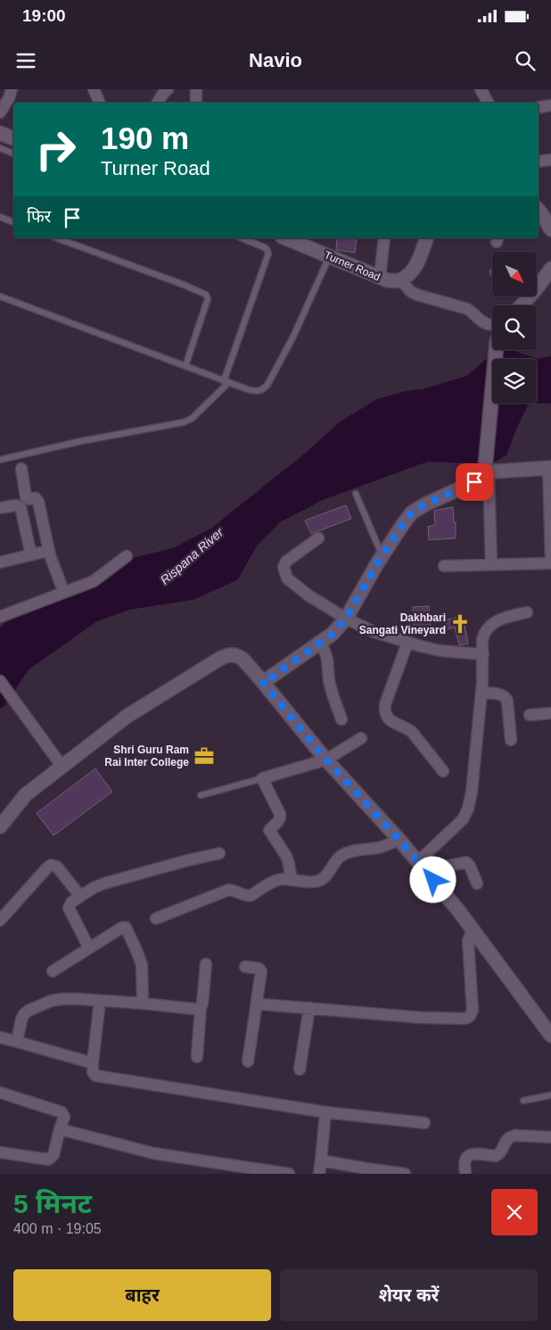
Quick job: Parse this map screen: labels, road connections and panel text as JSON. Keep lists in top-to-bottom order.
{
  "streets": {
    "main road": ["Turner Road"]
  },
  "water": ["Rispana River"],
  "places": {
    "church": ["Dakhbari Sangati Vineyard"],
    "office": ["Shri Guru Ram Rai Inter College"]
  },
  "north": "bottom right",
  "page": {
    "status": "19:00",
    "header": "Navio",
    "turn": ["190 m", "Turner Road"],
    "then": "फिर",
    "heading": ["5 मिनट", "400 m · 19:05"],
    "buttons": ["बाहर", "शेयर करें"]
  }
}
